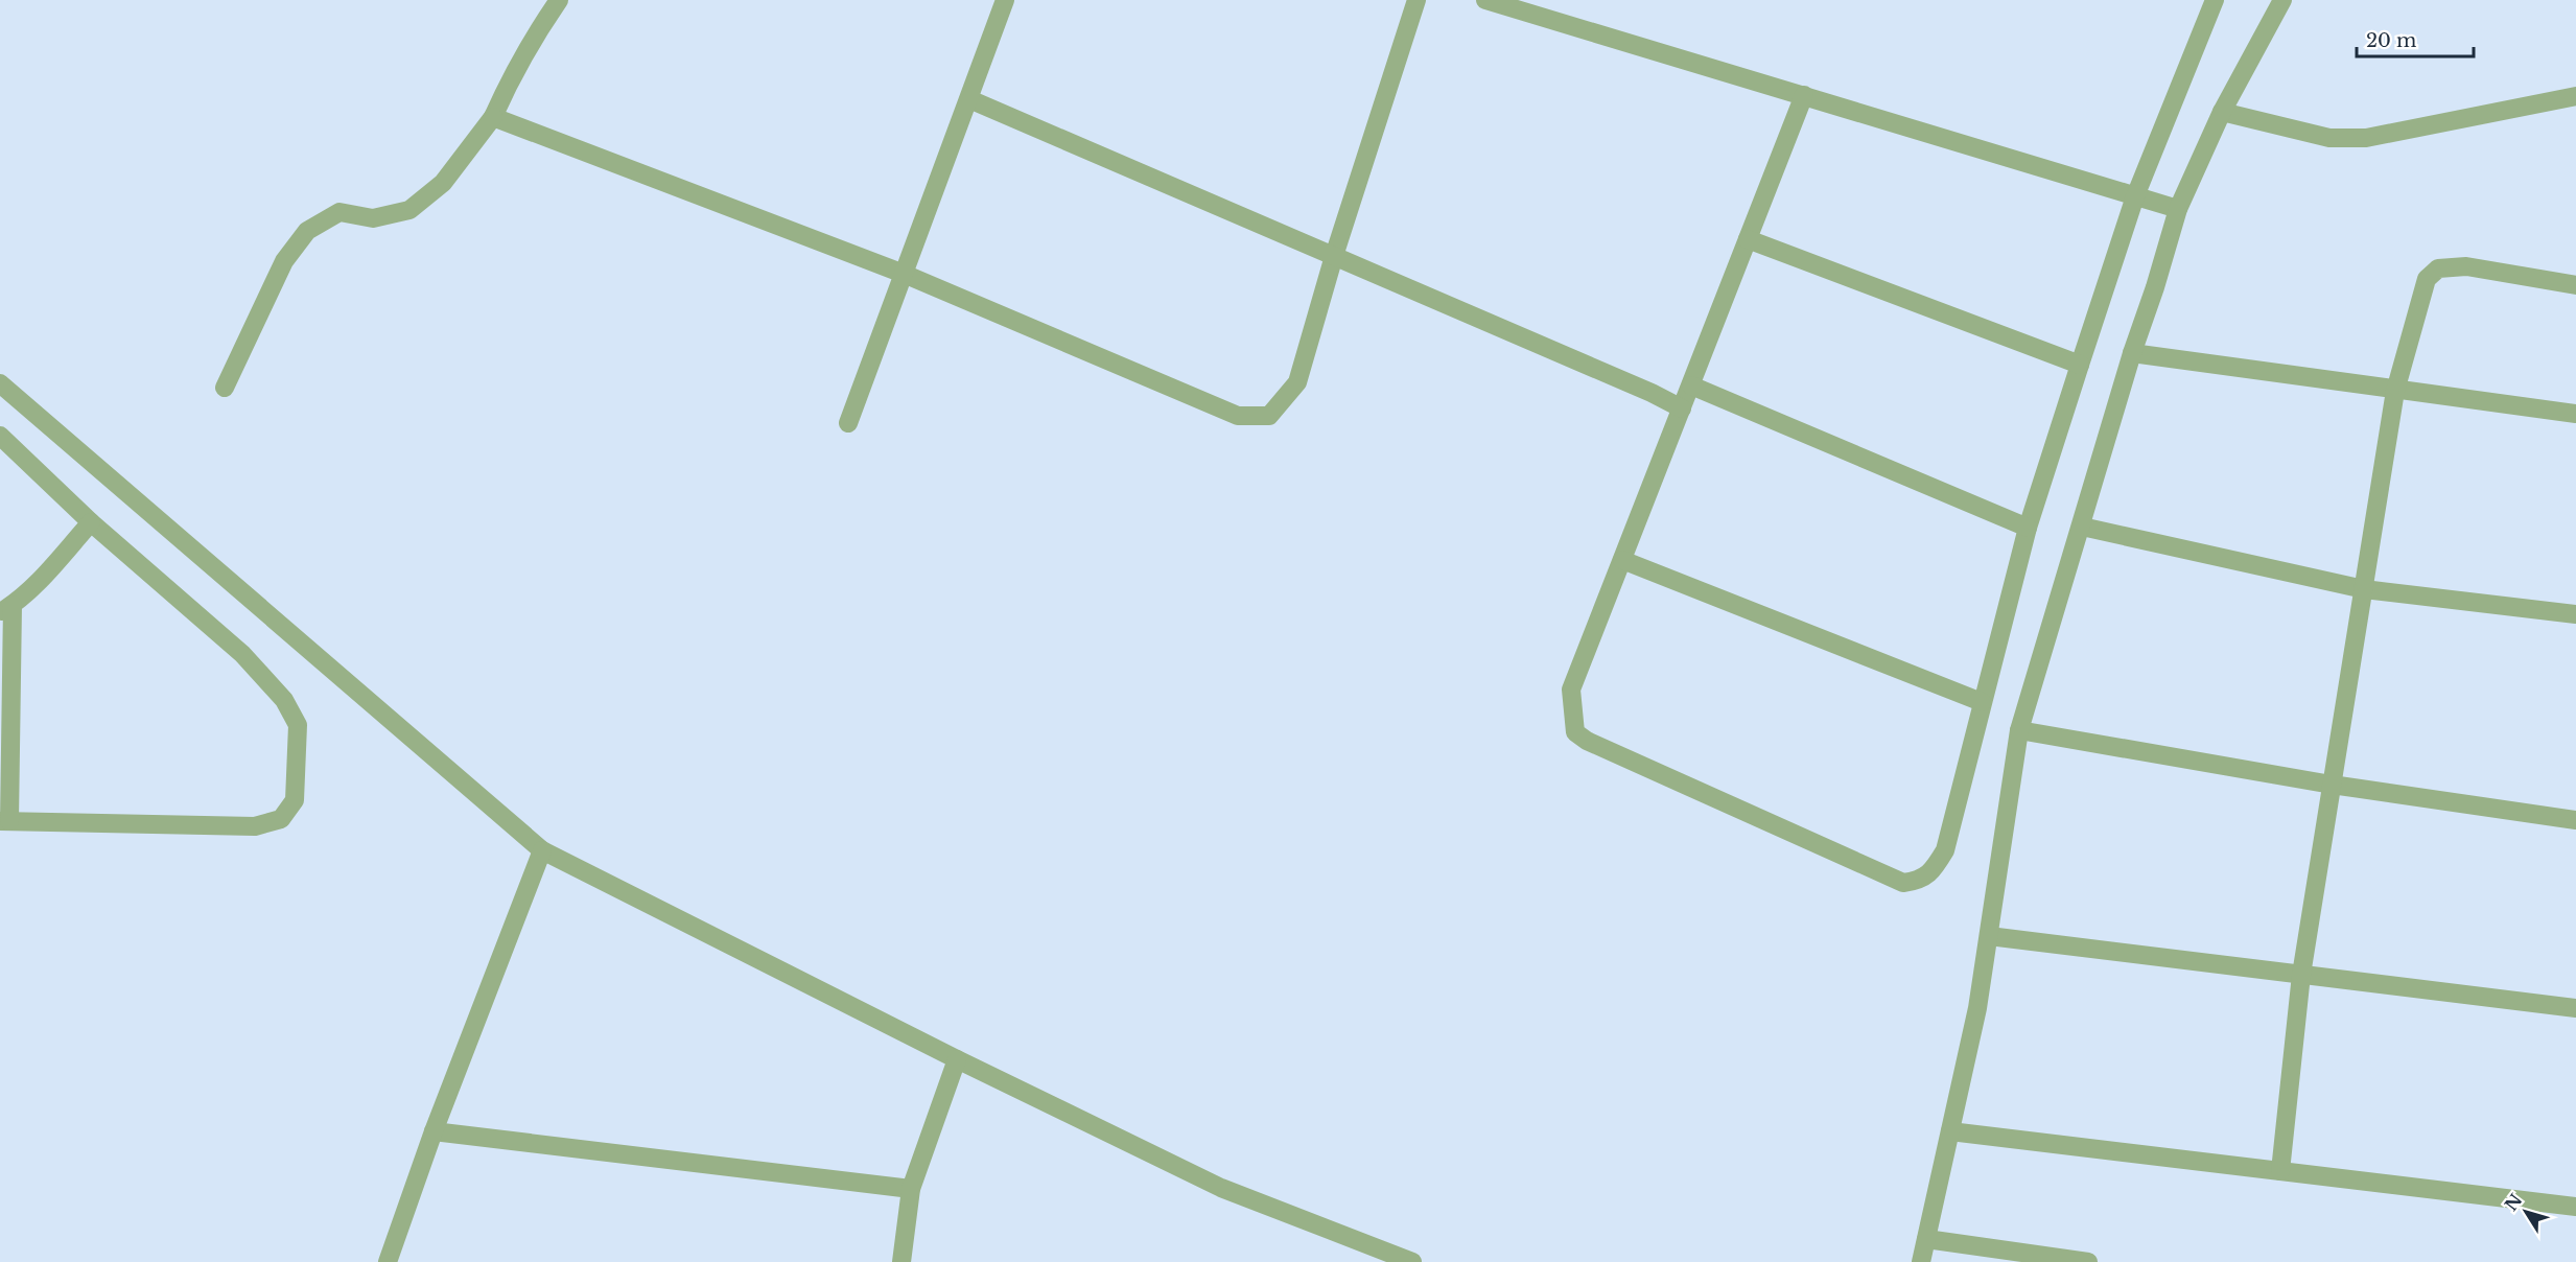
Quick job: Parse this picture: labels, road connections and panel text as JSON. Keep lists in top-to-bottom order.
{
  "scale_bar": "20 m",
  "north": "top left"
}
